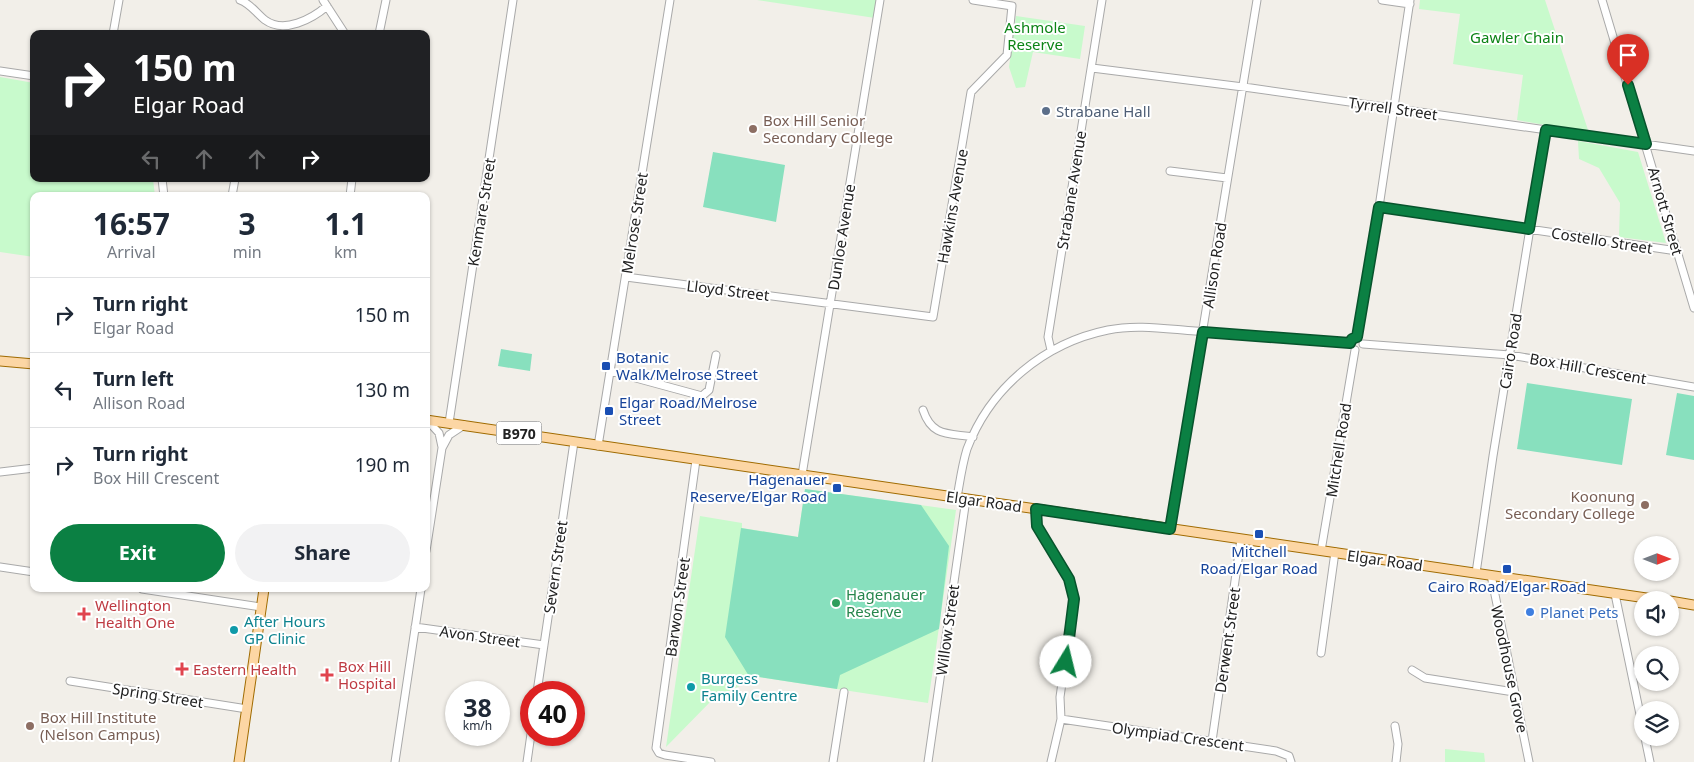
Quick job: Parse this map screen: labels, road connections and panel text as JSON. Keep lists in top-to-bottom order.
{
  "streets": {
    "main road": ["B970", "Elgar Road"],
    "street": [
      "Tyrrell Street",
      "Strabane Avenue",
      "Hawkins Avenue",
      "Arnott Street",
      "Kenmare Street",
      "Melrose Street",
      "Dunloe Avenue",
      "Costello Street",
      "Allison Road",
      "Lloyd Street",
      "Cairo Road",
      "Box Hill Crescent",
      "Mitchell Road",
      "Severn Street",
      "Barwon Street",
      "Willow Street",
      "Avon Street",
      "Derwent Street",
      "Woodhouse Grove",
      "Spring Street",
      "Olympiad Crescent"
    ]
  },
  "crossings": [
    ["Tyrrell Street", "Strabane Avenue"],
    ["Tyrrell Street", "Arnott Street"],
    ["Tyrrell Street", "Allison Road"],
    ["Tyrrell Street", "Cairo Road"],
    ["Hawkins Avenue", "Dunloe Avenue"],
    ["Hawkins Avenue", "Lloyd Street"],
    ["Arnott Street", "Costello Street"],
    ["Kenmare Street", "Elgar Road"],
    ["Melrose Street", "Lloyd Street"],
    ["Melrose Street", "Elgar Road"],
    ["Dunloe Avenue", "Lloyd Street"],
    ["Dunloe Avenue", "Elgar Road"],
    ["Costello Street", "Cairo Road"],
    ["Allison Road", "Elgar Road"],
    ["Cairo Road", "Box Hill Crescent"],
    ["Cairo Road", "Elgar Road"],
    ["Box Hill Crescent", "Mitchell Road"],
    ["Mitchell Road", "Elgar Road"],
    ["Elgar Road", "Severn Street"],
    ["Elgar Road", "Barwon Street"],
    ["Elgar Road", "Willow Street"],
    ["Elgar Road", "Derwent Street"],
    ["Elgar Road", "Woodhouse Grove"],
    ["Severn Street", "Avon Street"],
    ["Derwent Street", "Olympiad Crescent"]
  ],
  "parks": ["Ashmole Reserve", "Gawler Chain"],
  "places": {
    "other": [
      "Strabane Hall",
      "Box Hill Senior Secondary College",
      "Koonung Secondary College",
      "Hagenauer Reserve",
      "Planet Pets",
      "After Hours GP Clinic",
      "Burgess Family Centre",
      "Box Hill Institute (Nelson Campus)"
    ],
    "transit": [
      "Botanic Walk/Melrose Street",
      "Elgar Road/Melrose Street",
      "Hagenauer Reserve/Elgar Road",
      "Mitchell Road/Elgar Road",
      "Cairo Road/Elgar Road"
    ],
    "health": ["Wellington Health One", "Eastern Health", "Box Hill Hospital"]
  },
  "north": "right",
  "page": {
    "turn": ["150 m", "Elgar Road"],
    "eta": [
      "16:57",
      "Arrival",
      "3",
      "min",
      "1.1",
      "km"
    ],
    "list": [
      {
        "name": "Turn right",
        "note": "Elgar Road",
        "value": "150 m"
      },
      {
        "name": "Turn left",
        "note": "Allison Road",
        "value": "130 m"
      },
      {
        "name": "Turn right",
        "note": "Box Hill Crescent",
        "value": "190 m"
      }
    ],
    "buttons": ["Exit", "Share"],
    "speed": "38 km/h",
    "limit": "40"
  }
}
